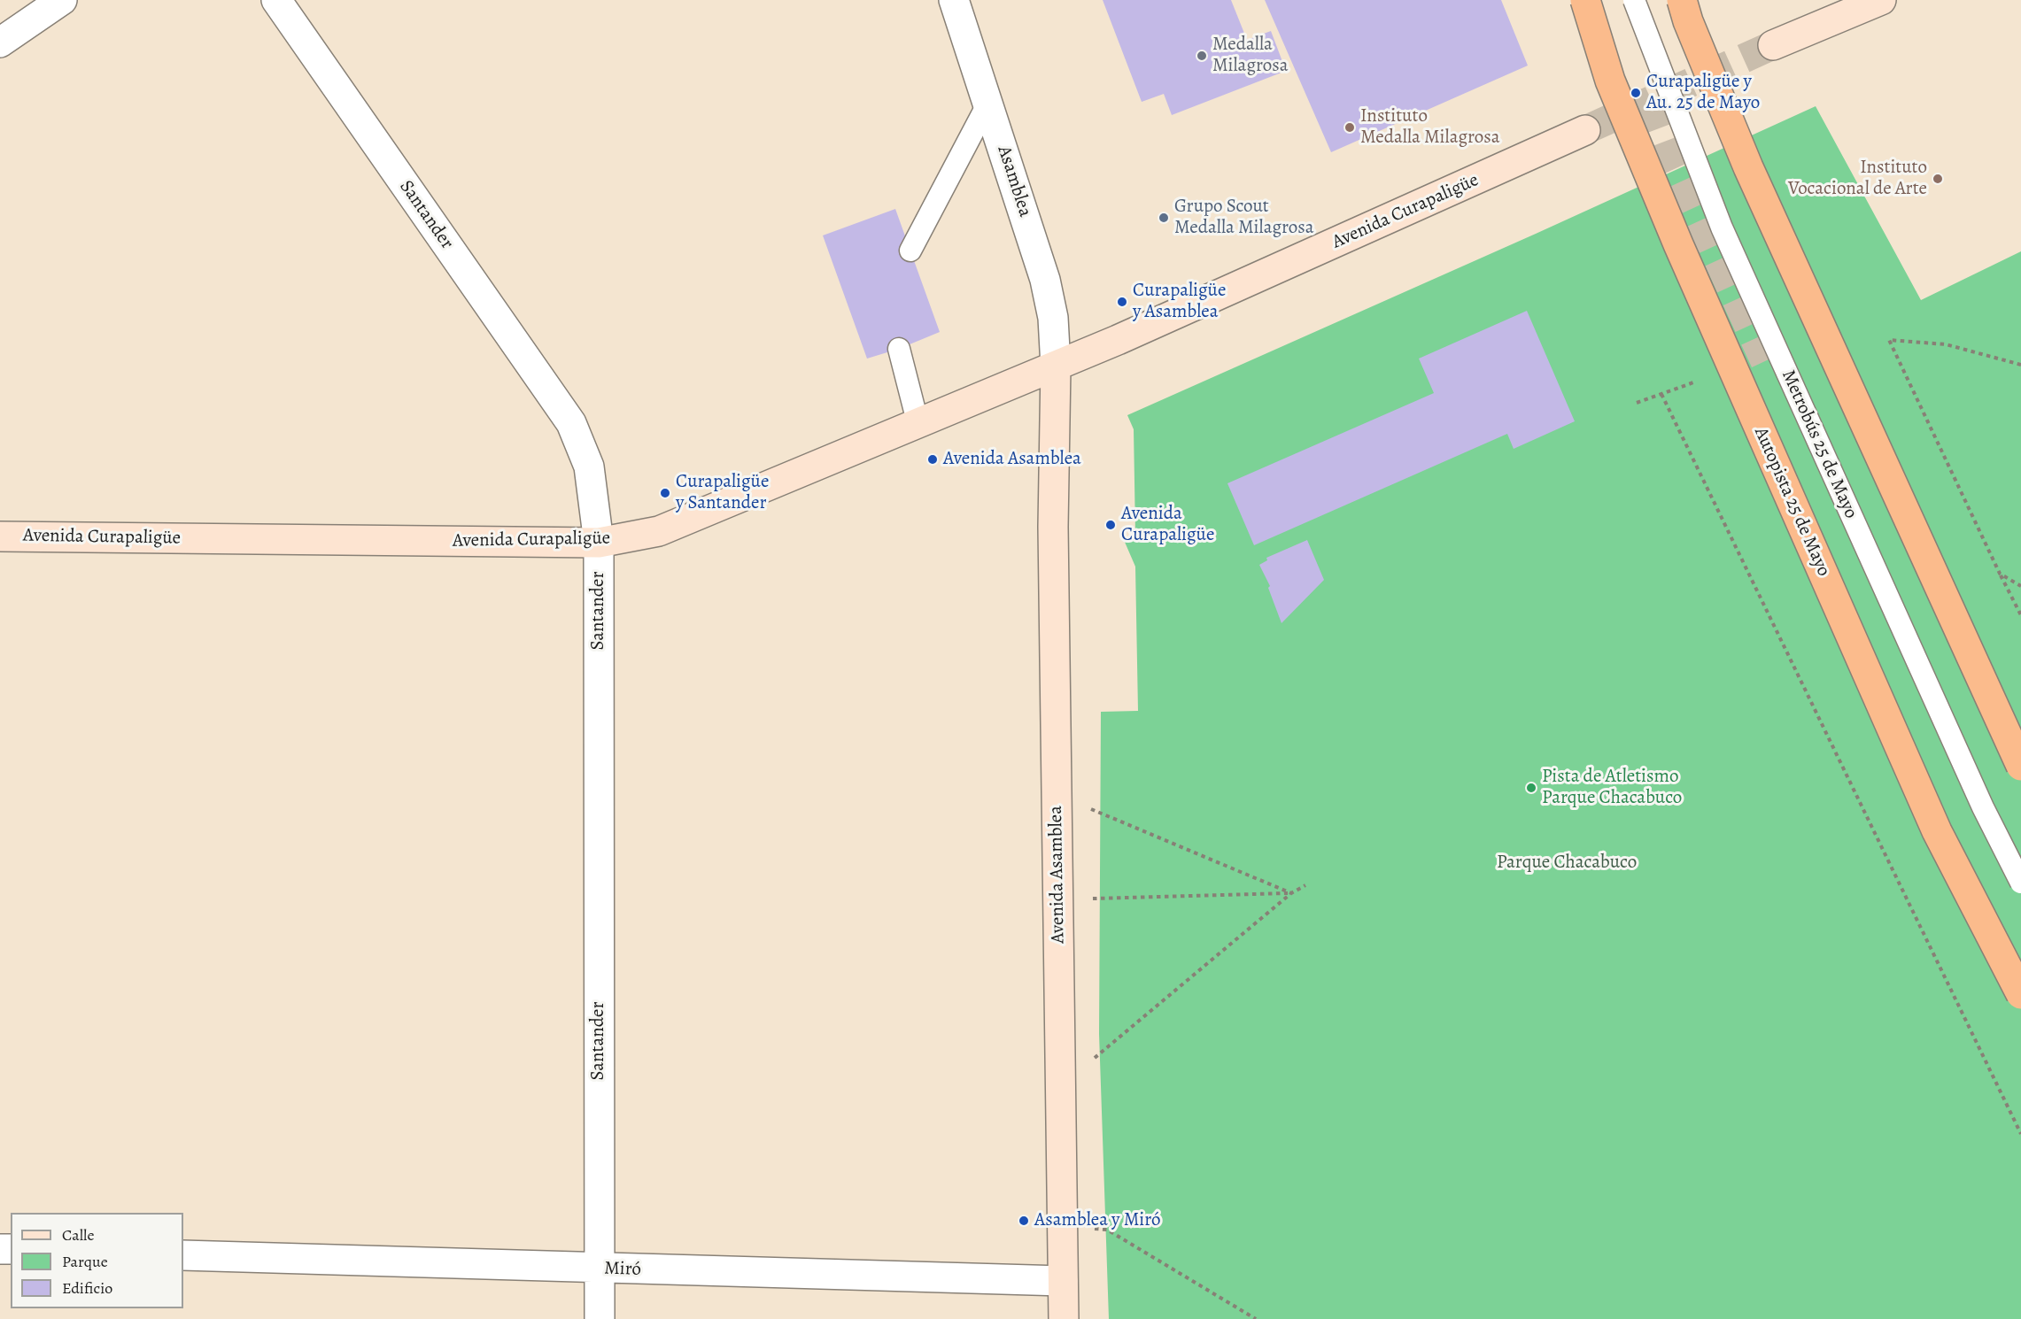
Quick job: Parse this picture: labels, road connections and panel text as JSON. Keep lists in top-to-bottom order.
{
  "streets": {
    "highway": ["Autopista 25 de Mayo"],
    "main road": ["Avenida Curapaligüe", "Avenida Asamblea"],
    "street": ["Asamblea", "Santander", "Miró"],
    "lane": ["Metrobús 25 de Mayo"]
  },
  "crossings": [
    ["Asamblea", "Avenida Curapaligüe"],
    ["Asamblea", "Avenida Asamblea"],
    ["Avenida Curapaligüe", "Santander"],
    ["Avenida Curapaligüe", "Avenida Asamblea"],
    ["Santander", "Miró"],
    ["Avenida Asamblea", "Miró"]
  ],
  "parks": ["Parque Chacabuco"],
  "places": [
    "Medalla Milagrosa",
    "Curapaligüe y Au. 25 de Mayo",
    "Instituto Medalla Milagrosa",
    "Instituto Vocacional de Arte",
    "Grupo Scout Medalla Milagrosa",
    "Curapaligüe y Asamblea",
    "Avenida Asamblea",
    "Curapaligüe y Santander",
    "Avenida Curapaligüe",
    "Pista de Atletismo Parque Chacabuco",
    "Asamblea y Miró"
  ],
  "legend": ["Calle", "Parque", "Edificio"]
}
